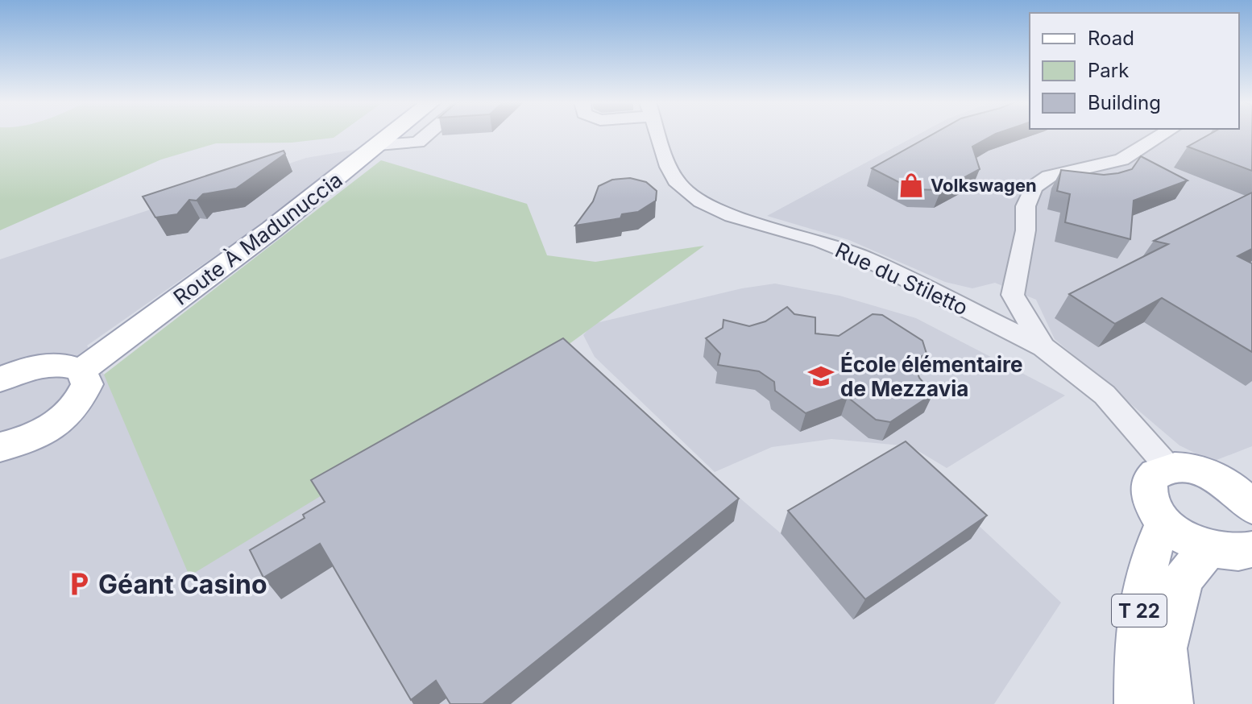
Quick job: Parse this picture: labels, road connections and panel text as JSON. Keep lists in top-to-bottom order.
{
  "streets": {
    "main road": ["Route À Madunuccia", "T 22"],
    "street": ["Rue du Stiletto"]
  },
  "places": {
    "shop": ["Volkswagen"],
    "school or university": ["École élémentaire de Mezzavia"],
    "parking": ["Géant Casino"]
  },
  "legend": ["Road", "Park", "Building"]
}
